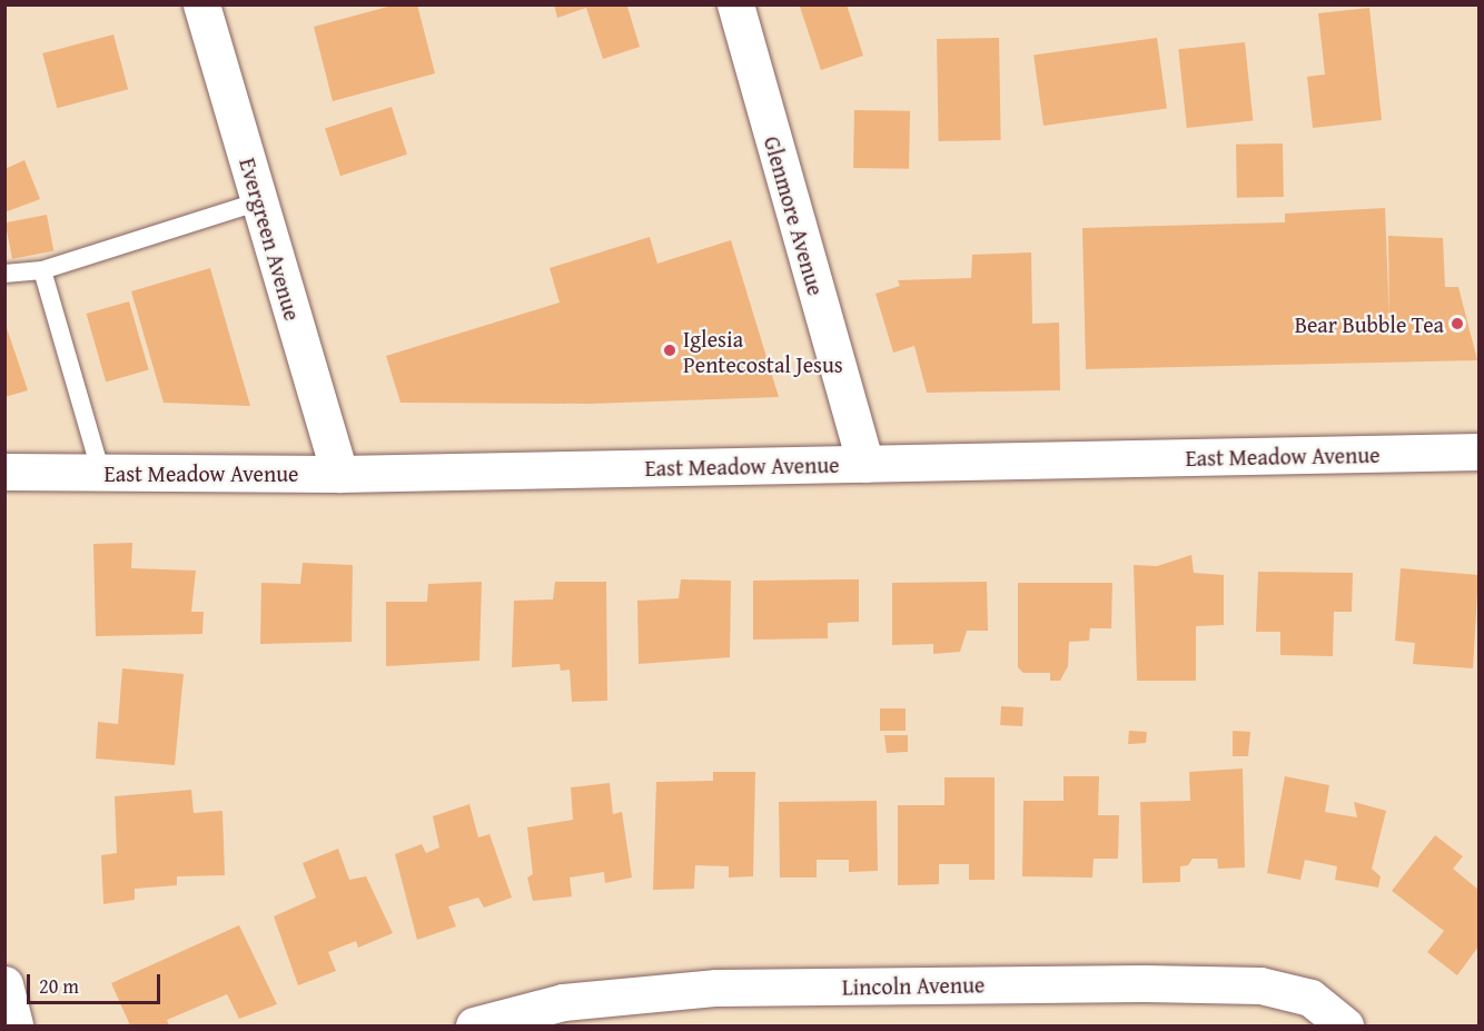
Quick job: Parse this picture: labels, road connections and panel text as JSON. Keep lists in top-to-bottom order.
{
  "streets": {
    "street": [
      "Glenmore Avenue",
      "Evergreen Avenue",
      "East Meadow Avenue",
      "Lincoln Avenue"
    ]
  },
  "crossings": [
    ["Glenmore Avenue", "East Meadow Avenue"],
    ["Evergreen Avenue", "East Meadow Avenue"]
  ],
  "places": ["Bear Bubble Tea", "Iglesia Pentecostal Jesus"],
  "scale_bar": "20 m"
}
